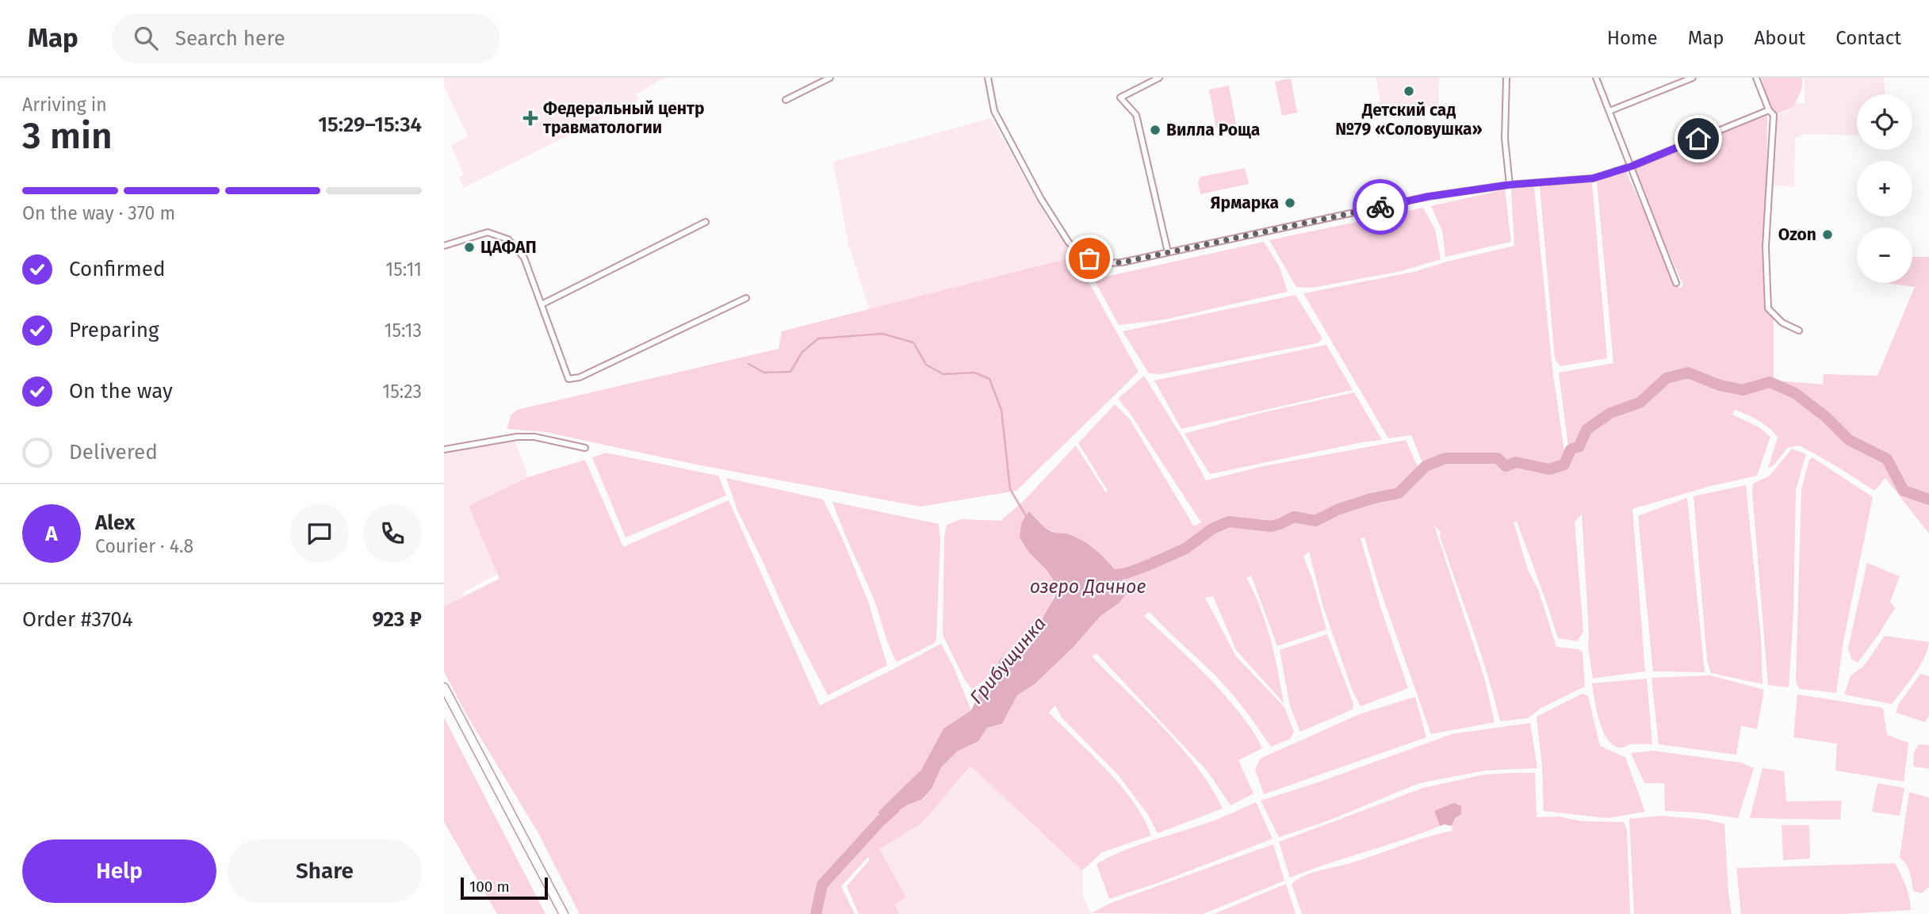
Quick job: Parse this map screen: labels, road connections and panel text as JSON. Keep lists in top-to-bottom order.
{
  "water": ["озеро Дачное", "Грибущинка"],
  "places": {
    "other": [
      "Детский сад №79 «Соловушка»",
      "Вилла Роща",
      "Ярмарка",
      "Ozon",
      "ЦАФАП"
    ],
    "health": ["Федеральный центр травматологии"]
  },
  "scale_bar": "100 m",
  "page": {
    "header": "Map",
    "search": "Search here",
    "nav": [
      "Home",
      "Map",
      "About",
      "Contact"
    ],
    "heading": ["3 min", "Arriving in", "15:29–15:34"],
    "panel": [
      "Alex",
      "Courier · 4.8",
      "Order #3704",
      "923 ₽"
    ],
    "map_buttons": ["+", "−"],
    "bar": "On the way · 370 m",
    "list": [
      ["Confirmed", "15:11"],
      ["Preparing", "15:13"],
      ["On the way", "15:23"],
      "Delivered"
    ],
    "round": "A",
    "buttons": ["Help", "Share"],
    "scale": "100 m"
  }
}
